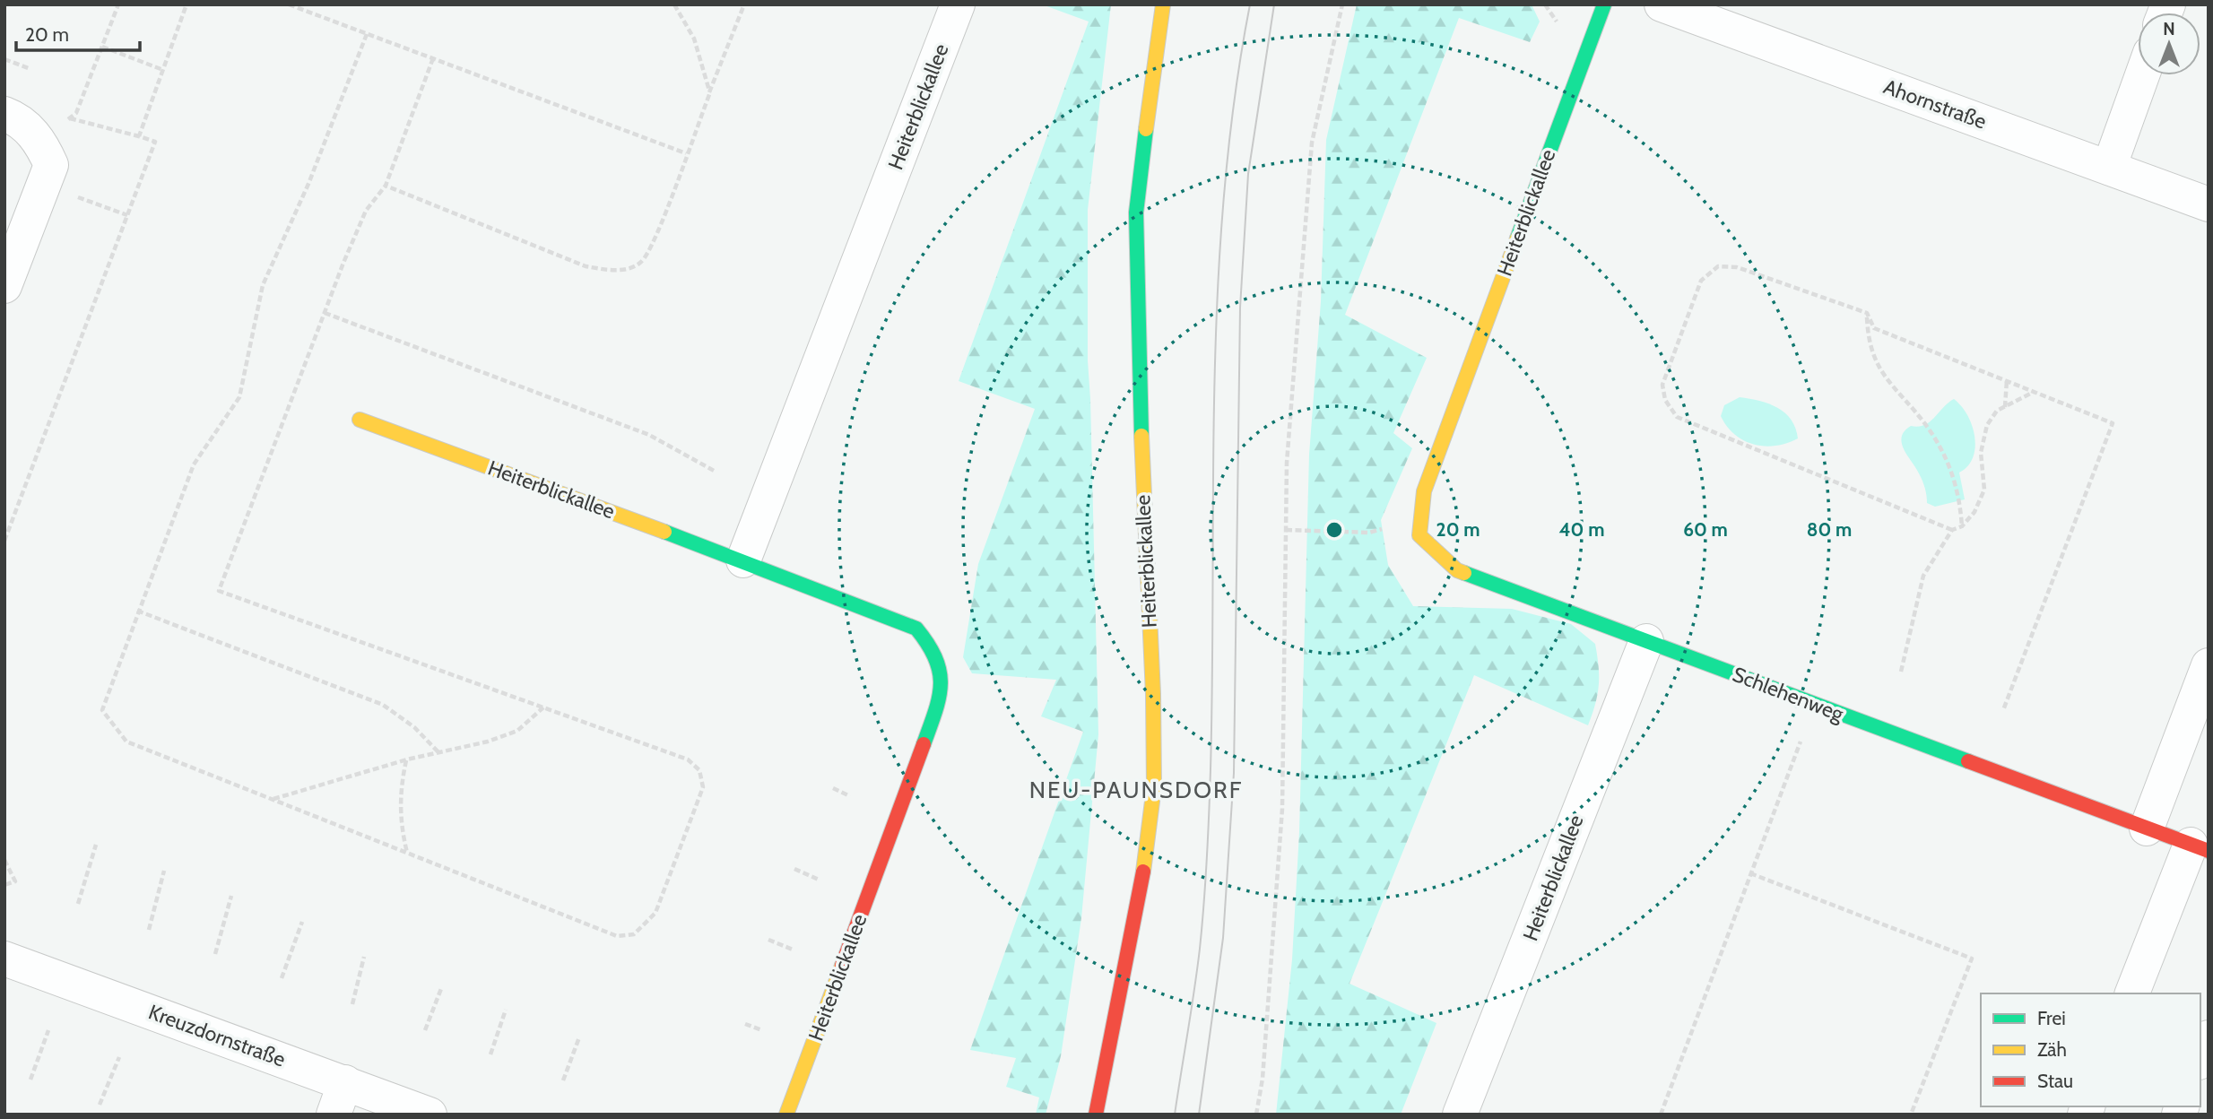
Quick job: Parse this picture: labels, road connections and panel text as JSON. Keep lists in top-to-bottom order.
{
  "streets": {
    "street": [
      "Ahornstraße",
      "Heiterblickallee",
      "Schlehenweg",
      "Kreuzdornstraße"
    ]
  },
  "crossings": [
    ["Heiterblickallee", "Schlehenweg"]
  ],
  "districts": ["NEU-PAUNSDORF"],
  "legend": ["Frei", "Zäh", "Stau"],
  "scale_bar": "20 m",
  "north": "top",
  "rings": [
    "20 m",
    "40 m",
    "60 m",
    "80 m"
  ]
}
